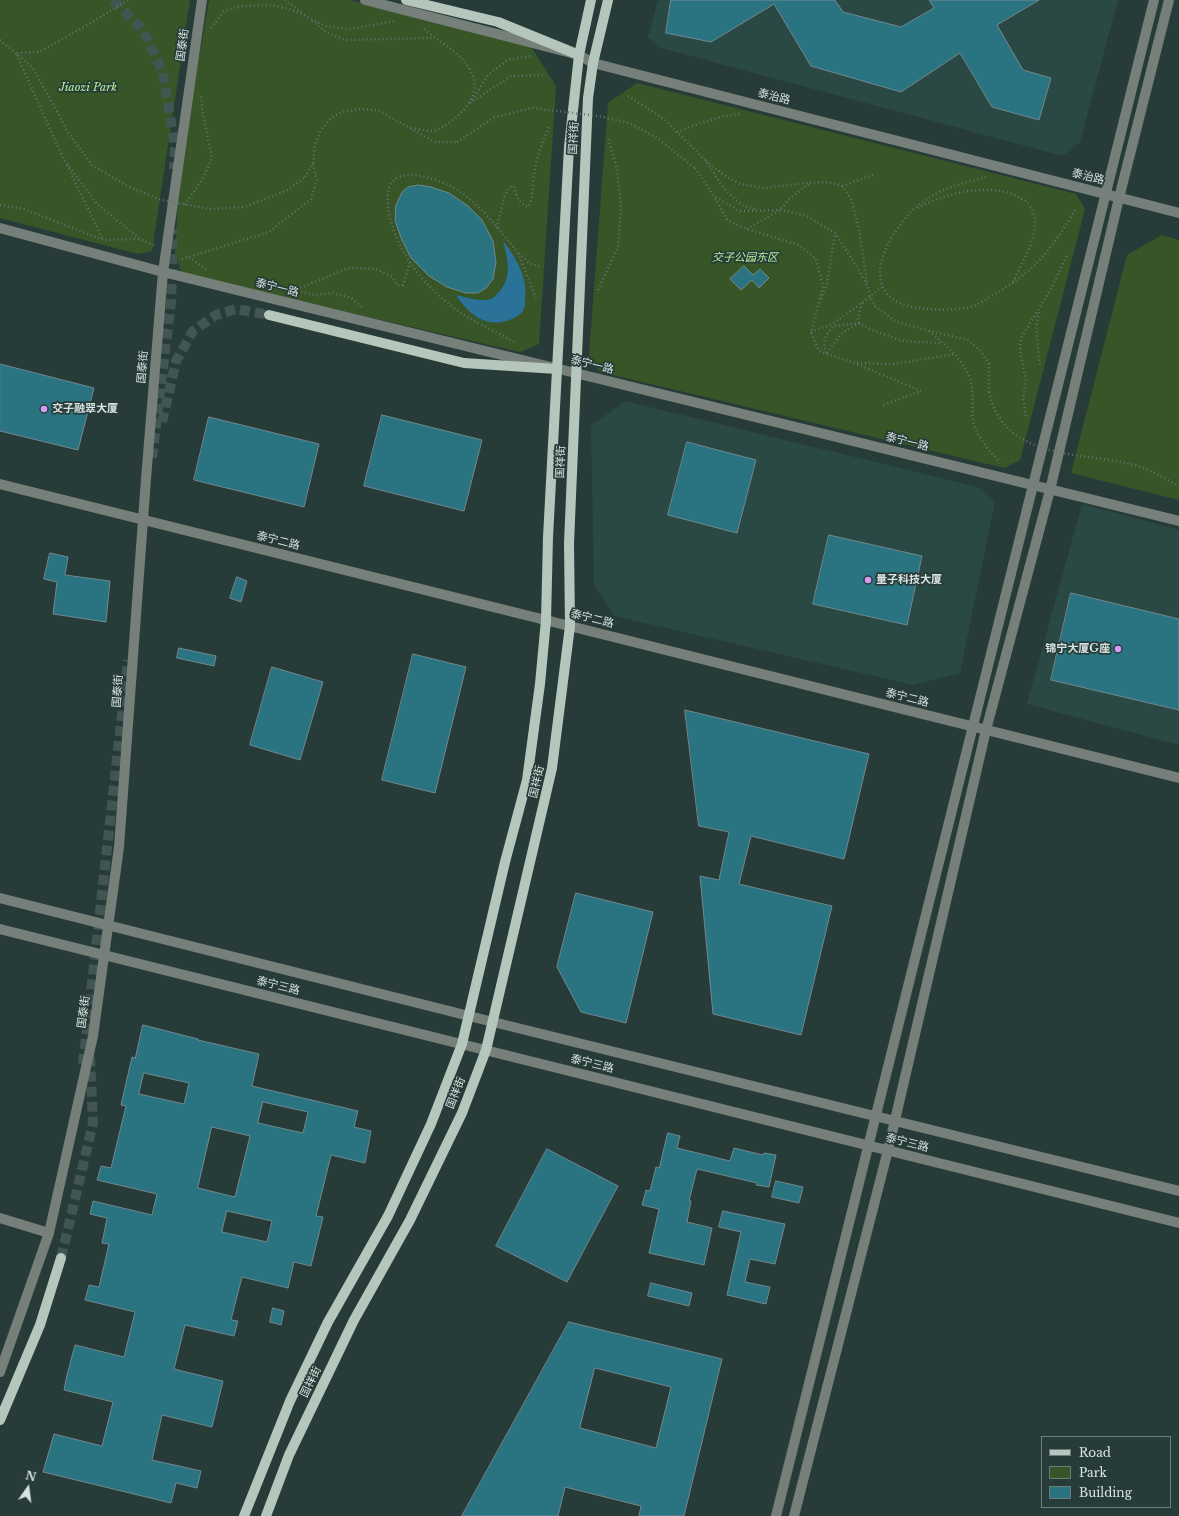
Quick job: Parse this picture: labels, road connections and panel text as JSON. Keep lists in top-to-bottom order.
{
  "streets": {
    "main road": ["国祥街"],
    "street": [
      "国泰街",
      "泰治路",
      "泰宁一路",
      "泰宁二路",
      "泰宁三路"
    ]
  },
  "crossings": [
    ["国泰街", "泰宁一路"],
    ["国泰街", "泰宁二路"],
    ["国泰街", "泰宁三路"],
    ["泰治路", "国祥街"],
    ["国祥街", "泰宁一路"],
    ["国祥街", "泰宁二路"],
    ["国祥街", "泰宁三路"]
  ],
  "parks": ["Jiaozi Park", "交子公园东区"],
  "places": ["交子融翠大厦", "量子科技大厦", "锦宁大厦G座"],
  "legend": ["Road", "Park", "Building"],
  "north": "top"
}
